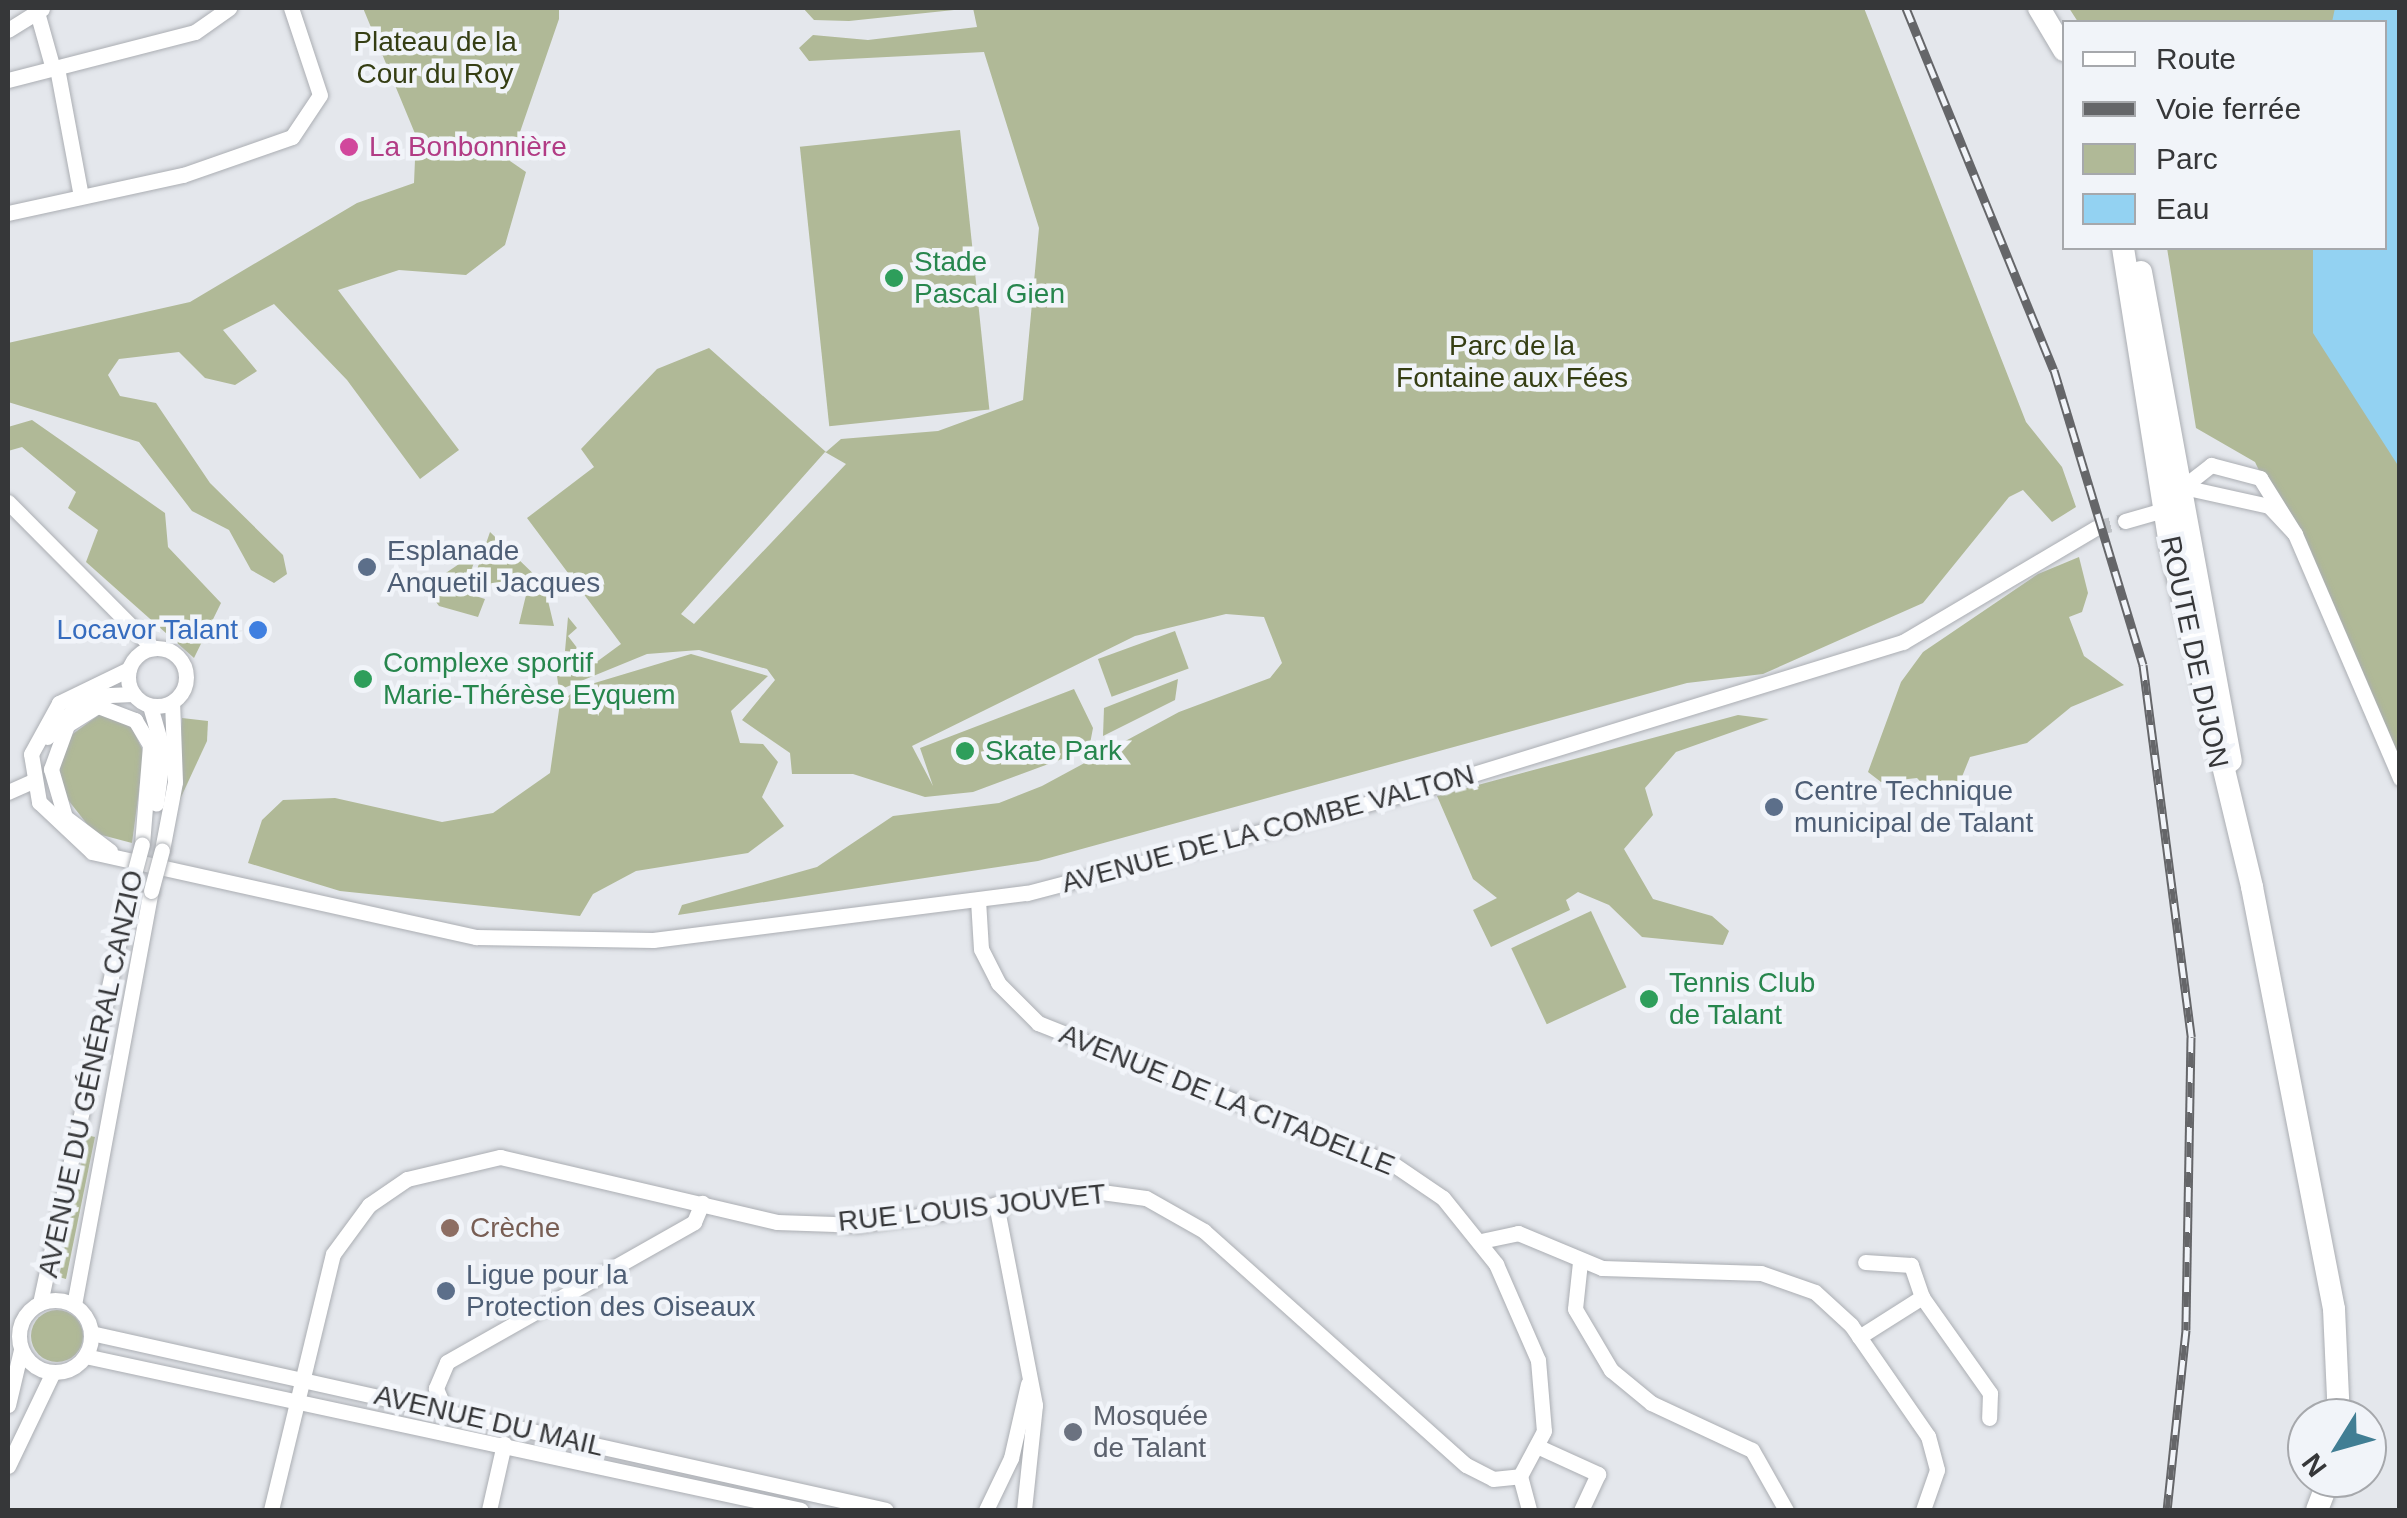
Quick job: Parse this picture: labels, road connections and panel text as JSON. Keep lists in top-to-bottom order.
{
  "streets": {
    "main road": ["ROUTE DE DIJON"],
    "street": [
      "AVENUE DE LA COMBE VALTON",
      "AVENUE DU GÉNÉRAL CANZIO",
      "AVENUE DE LA CITADELLE",
      "RUE LOUIS JOUVET",
      "AVENUE DU MAIL"
    ]
  },
  "crossings": [
    ["AVENUE DE LA COMBE VALTON", "AVENUE DE LA CITADELLE"],
    ["AVENUE DU GÉNÉRAL CANZIO", "AVENUE DU MAIL"],
    ["RUE LOUIS JOUVET", "AVENUE DU MAIL"]
  ],
  "parks": ["Plateau de la Cour du Roy", "Parc de la Fontaine aux Fées"],
  "places": [
    "La Bonbonnière",
    "Stade Pascal Gien",
    "Esplanade Anquetil Jacques",
    "Locavor Talant",
    "Complexe sportif Marie-Thérèse Eyquem",
    "Skate Park",
    "Centre Technique municipal de Talant",
    "Tennis Club de Talant",
    "Crèche",
    "Ligue pour la Protection des Oiseaux",
    "Mosquée de Talant"
  ],
  "legend": [
    "Route",
    "Voie ferrée",
    "Parc",
    "Eau"
  ],
  "north": "bottom left"
}
